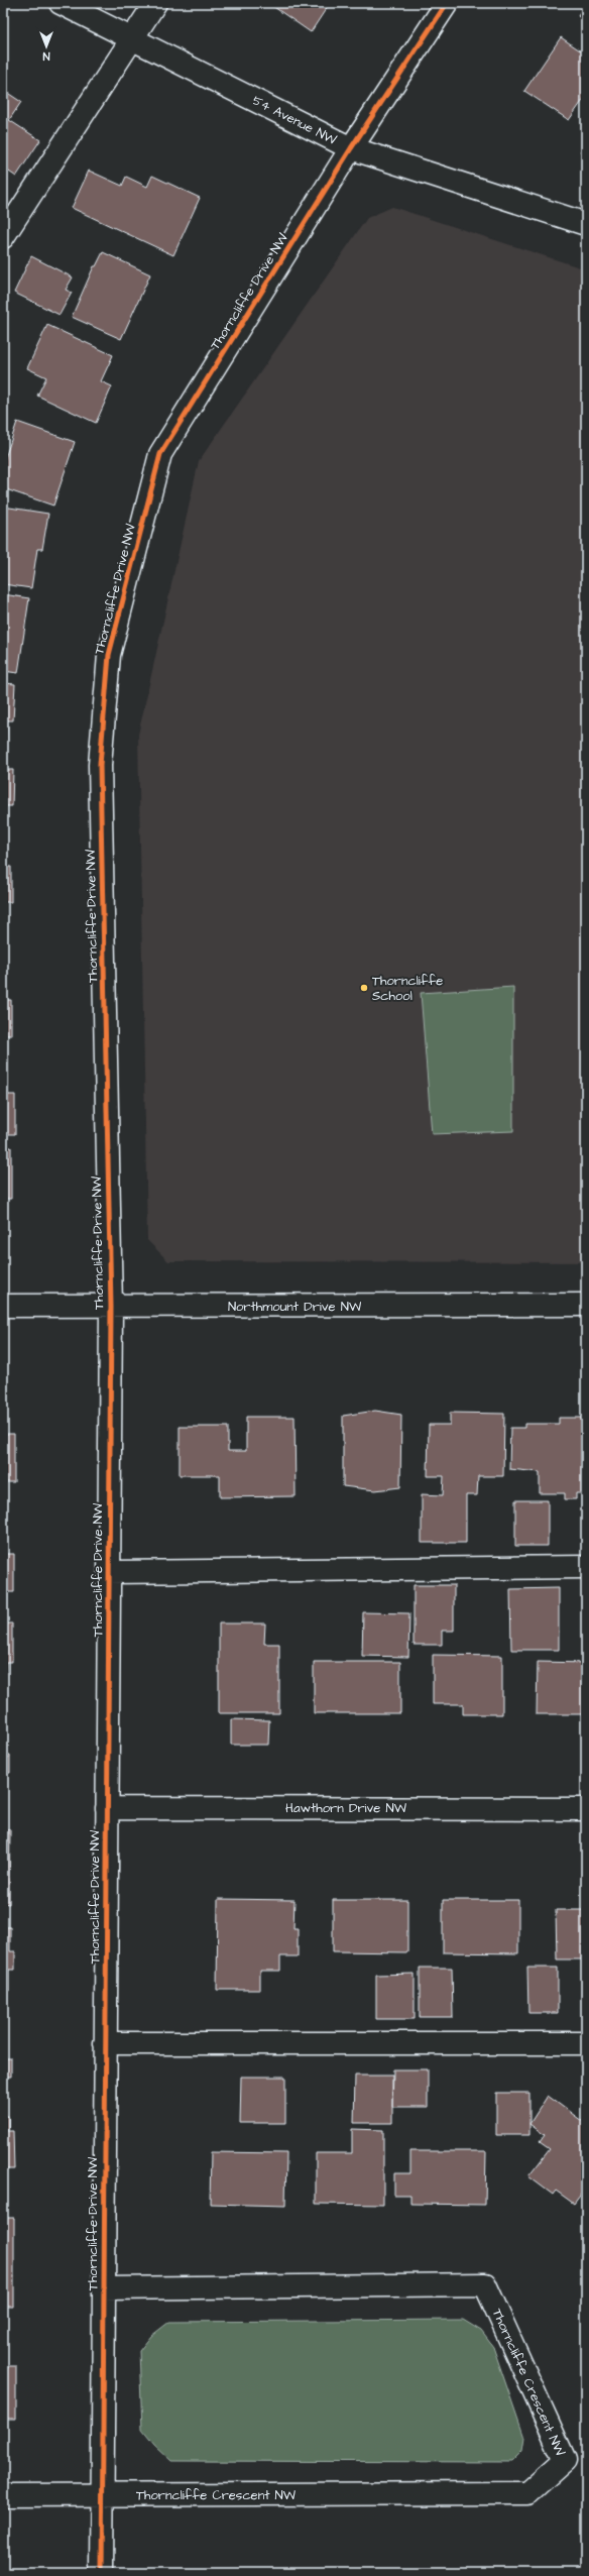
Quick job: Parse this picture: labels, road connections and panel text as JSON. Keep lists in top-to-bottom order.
{
  "streets": {
    "street": [
      "54 Avenue NW",
      "Thorncliffe Drive NW",
      "Northmount Drive NW",
      "Hawthorn Drive NW",
      "Thorncliffe Crescent NW"
    ]
  },
  "crossings": [
    ["54 Avenue NW", "Thorncliffe Drive NW"],
    ["Thorncliffe Drive NW", "Northmount Drive NW"],
    ["Thorncliffe Drive NW", "Hawthorn Drive NW"],
    ["Thorncliffe Drive NW", "Thorncliffe Crescent NW"]
  ],
  "places": ["Thorncliffe School"],
  "north": "bottom"
}
